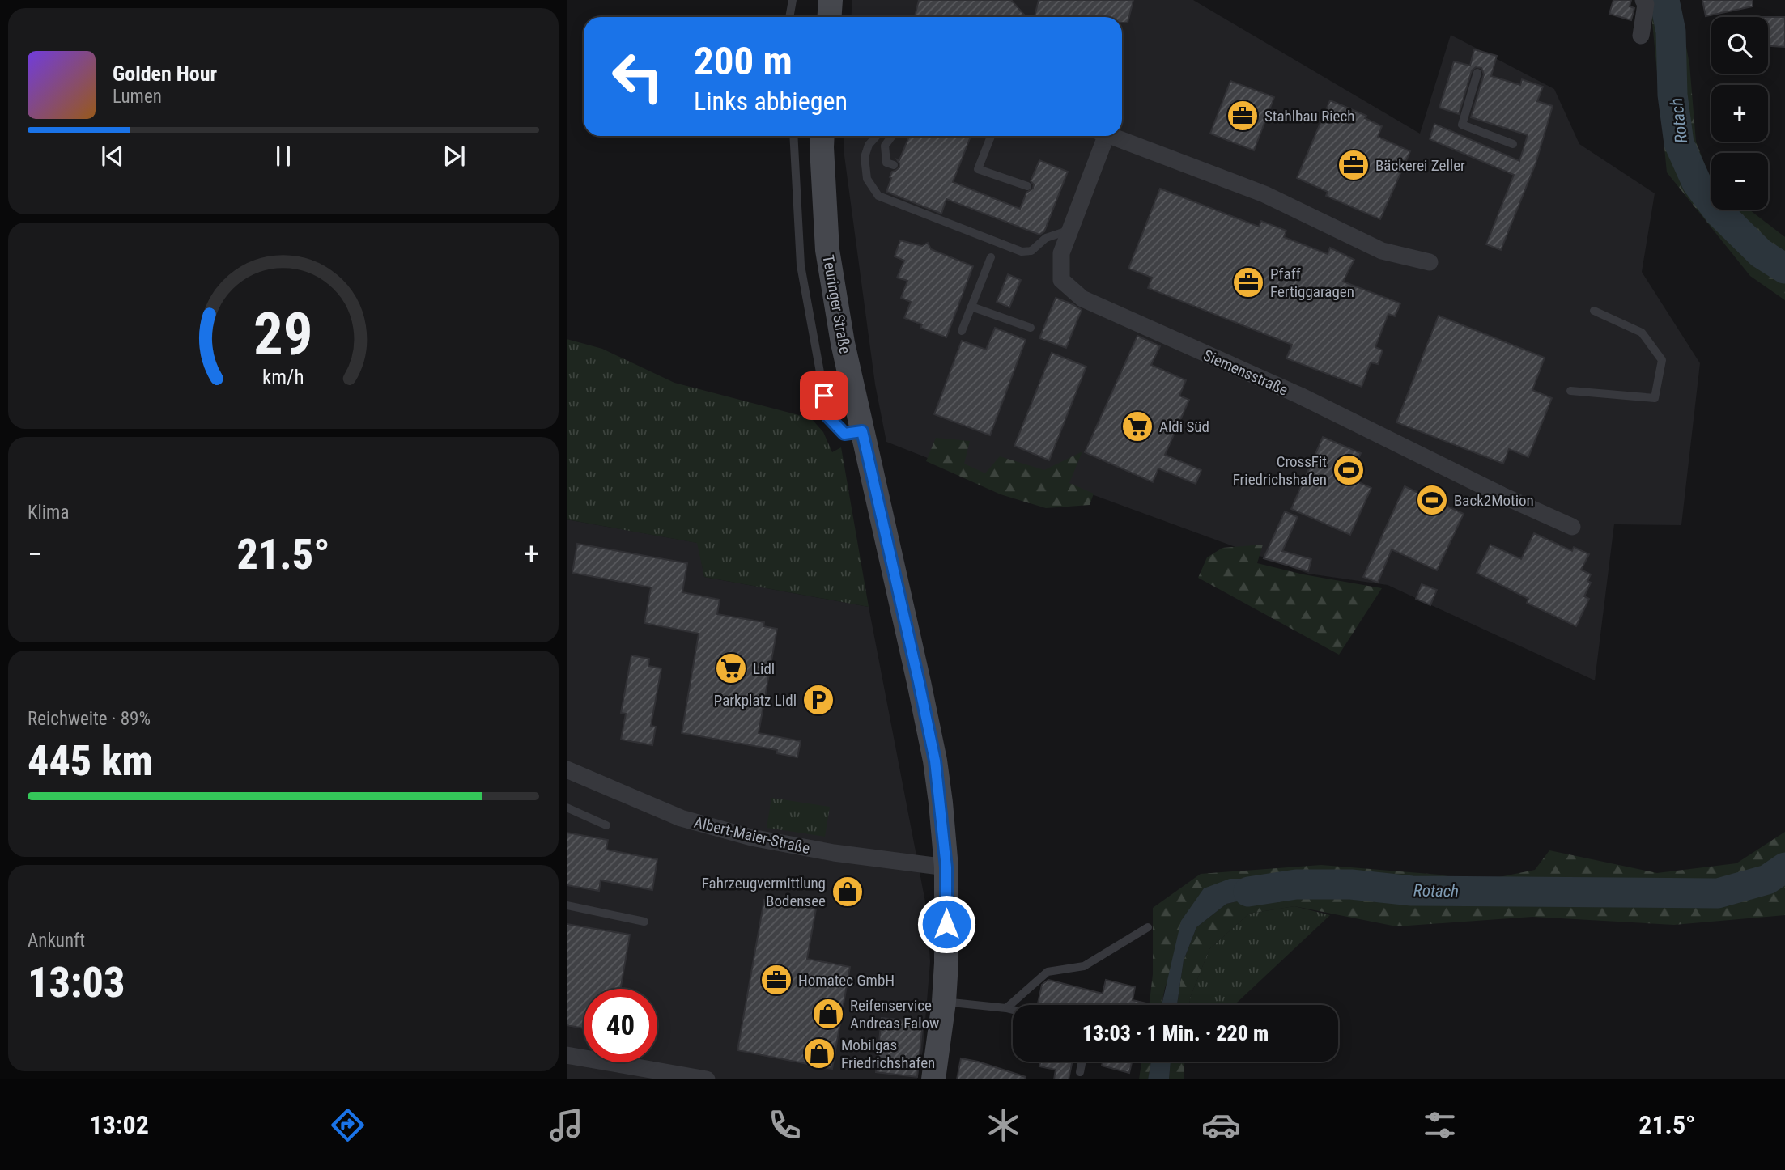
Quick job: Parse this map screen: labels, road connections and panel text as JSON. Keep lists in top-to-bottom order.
{
  "streets": {
    "street": ["Teuringer Straße", "Siemensstraße", "Albert-Maier-Straße"]
  },
  "crossings": [
    ["Teuringer Straße", "Albert-Maier-Straße"]
  ],
  "water": ["Rotach"],
  "places": {
    "office": [
      "Stahlbau Riech",
      "Bäckerei Zeller",
      "Pfaff Fertiggaragen",
      "Homatec GmbH"
    ],
    "supermarket": ["Aldi Süd", "Lidl"],
    "sports": ["CrossFit Friedrichshafen", "Back2Motion"],
    "parking": ["Parkplatz Lidl"],
    "shop": ["Fahrzeugvermittlung Bodensee", "Reifenservice Andreas Falow", "Mobilgas Friedrichshafen"]
  },
  "page": {
    "map_buttons": ["+", "−"],
    "turn": ["200 m", "Links abbiegen"],
    "song": ["Golden Hour", "Lumen"],
    "tile": [
      "Klima",
      ["Reichweite · 89%", "445 km"],
      ["Ankunft", "13:03"]
    ],
    "heat": ["−", "21.5°", "+"],
    "limit": "40",
    "trip": "13:03 · 1 Min. · 220 m",
    "tabs": ["13:02", "21.5°"],
    "gauge": ["29", "km/h"]
  }
}
